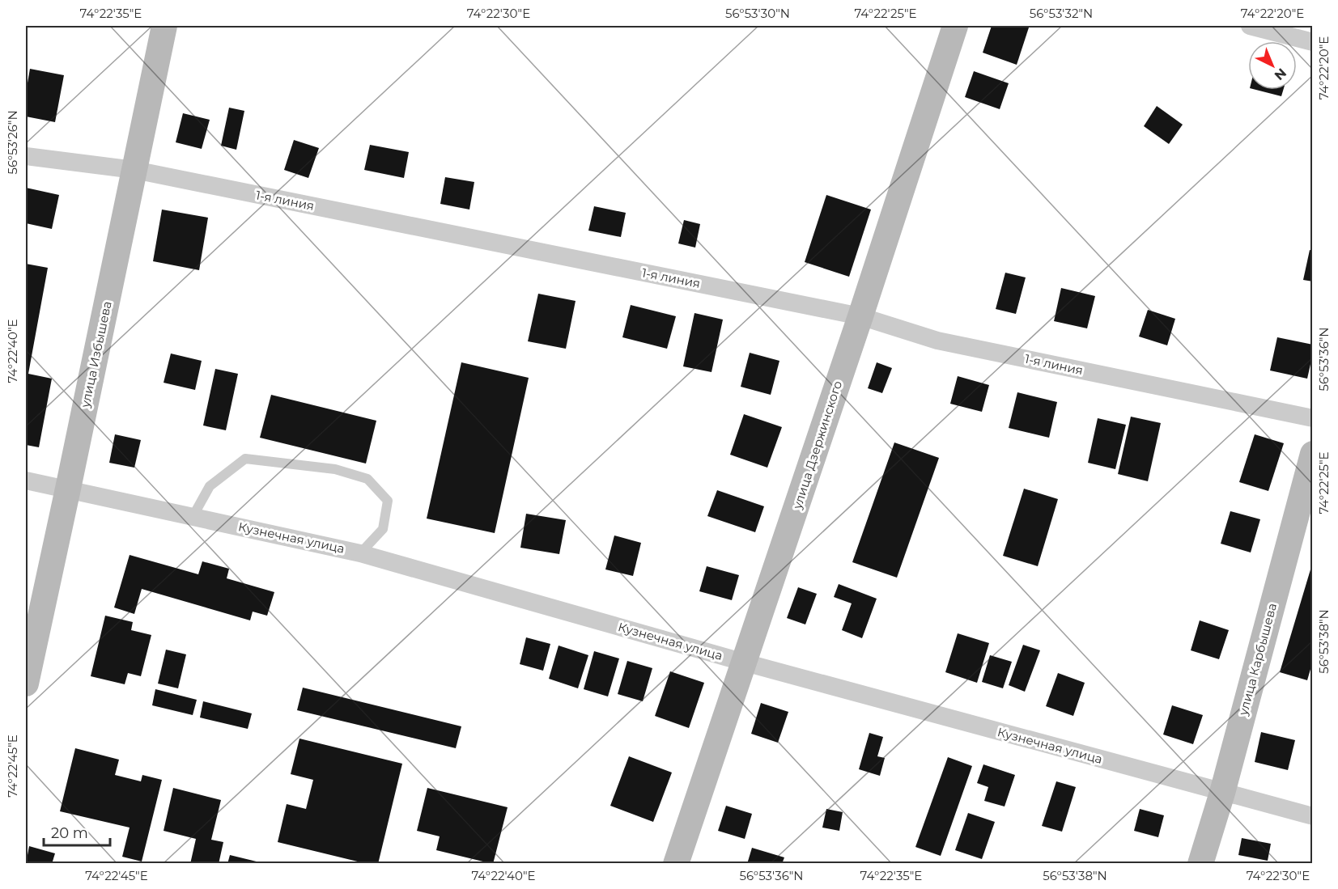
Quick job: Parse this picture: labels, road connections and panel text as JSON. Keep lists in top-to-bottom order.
{
  "streets": {
    "street": [
      "1-я линия",
      "улица Избышева",
      "улица Дзержинского",
      "Кузнечная улица",
      "улица Карбышева"
    ]
  },
  "crossings": [
    ["1-я линия", "улица Избышева"],
    ["1-я линия", "улица Дзержинского"],
    ["улица Избышева", "Кузнечная улица"],
    ["улица Дзержинского", "Кузнечная улица"],
    ["Кузнечная улица", "улица Карбышева"]
  ],
  "scale_bar": "20 m",
  "north": "bottom right",
  "coordinates": [
    "74°22'35\"E",
    "74°22'30\"E",
    "56°53'30\"N",
    "74°22'25\"E",
    "56°53'32\"N",
    "74°22'20\"E",
    "56°53'26\"N",
    "74°22'40\"E",
    "56°53'36\"N",
    "56°53'38\"N",
    "74°22'45\"E"
  ]
}
